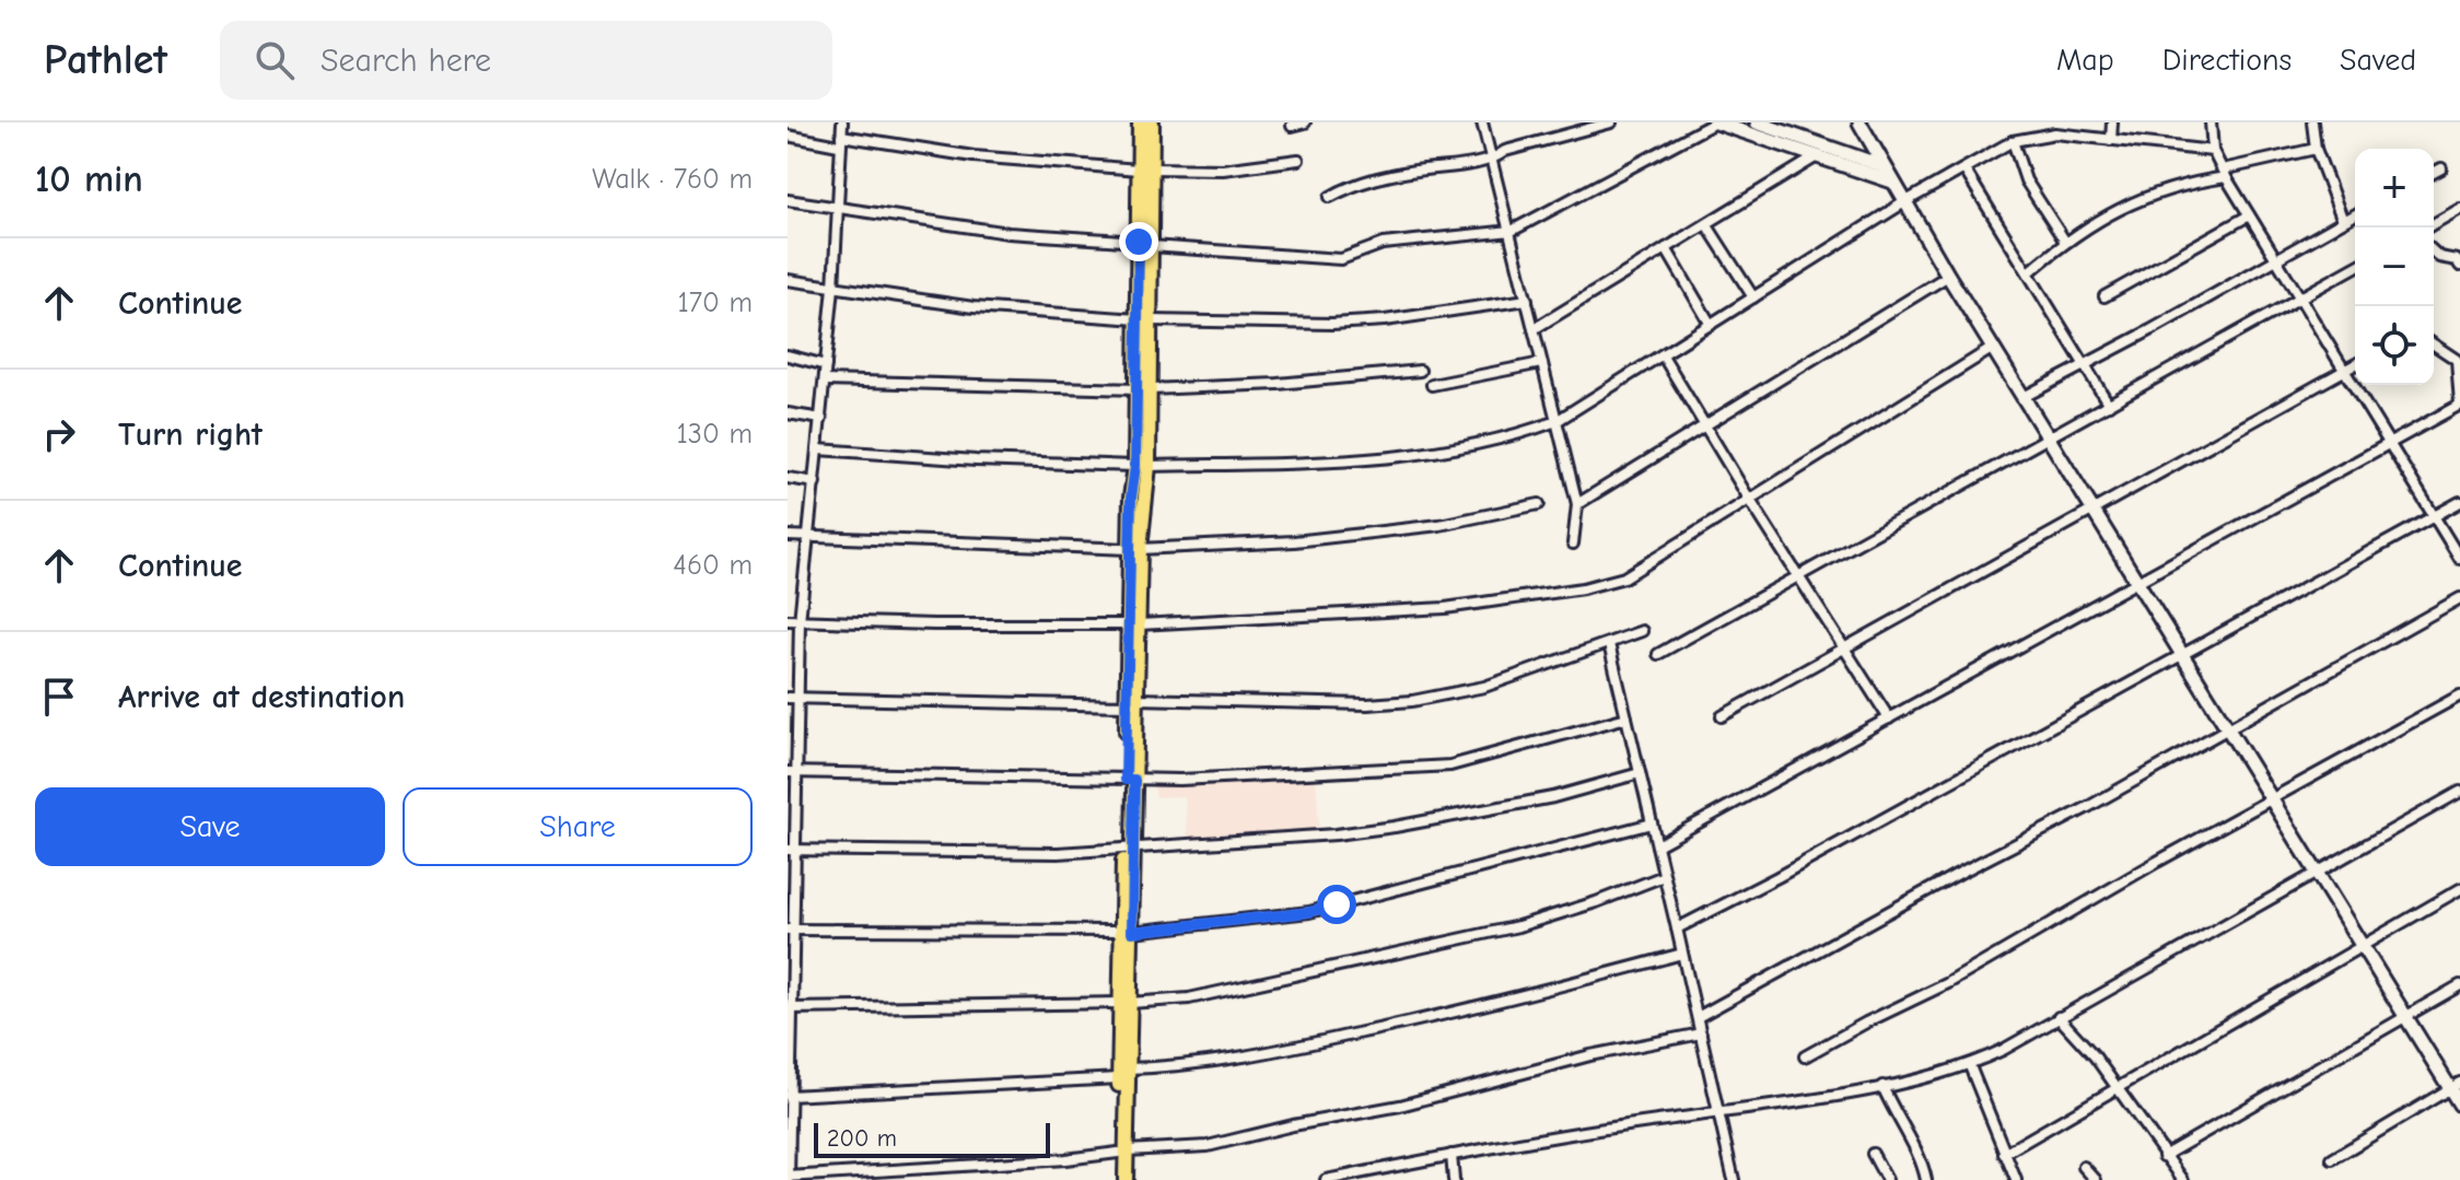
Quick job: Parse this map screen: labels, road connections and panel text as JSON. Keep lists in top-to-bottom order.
{
  "scale_bar": "200 m",
  "page": {
    "header": "Pathlet",
    "search": "Search here",
    "nav": ["Map", "Directions", "Saved"],
    "heading": ["10 min", "Walk · 760 m"],
    "map_buttons": ["+", "−"],
    "list": [
      ["Continue", "170 m"],
      ["Turn right", "130 m"],
      ["Continue", "460 m"],
      "Arrive at destination"
    ],
    "buttons": ["Save", "Share"],
    "scale": "200 m"
  }
}
